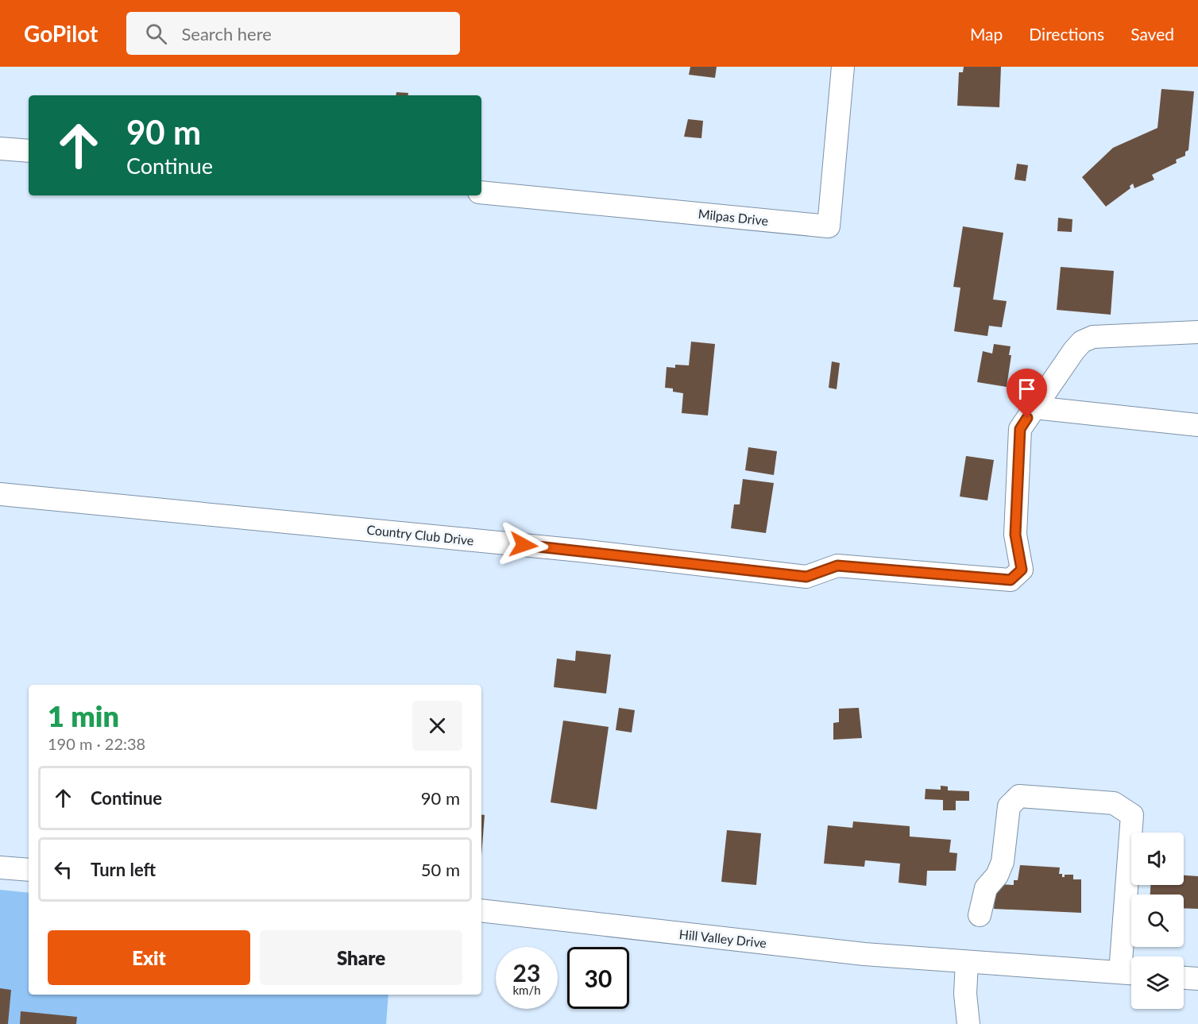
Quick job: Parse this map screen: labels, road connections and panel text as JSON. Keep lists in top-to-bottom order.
{
  "streets": {
    "street": ["Milpas Drive", "Country Club Drive", "Hill Valley Drive"]
  },
  "page": {
    "header": "GoPilot",
    "search": "Search here",
    "nav": ["Map", "Directions", "Saved"],
    "turn": ["90 m", "Continue"],
    "heading": ["1 min", "190 m · 22:38"],
    "list": [
      {
        "name": "Continue",
        "value": "90 m"
      },
      {
        "name": "Turn left",
        "value": "50 m"
      }
    ],
    "buttons": ["Exit", "Share"],
    "speed": "23 km/h",
    "limit": "30"
  }
}
